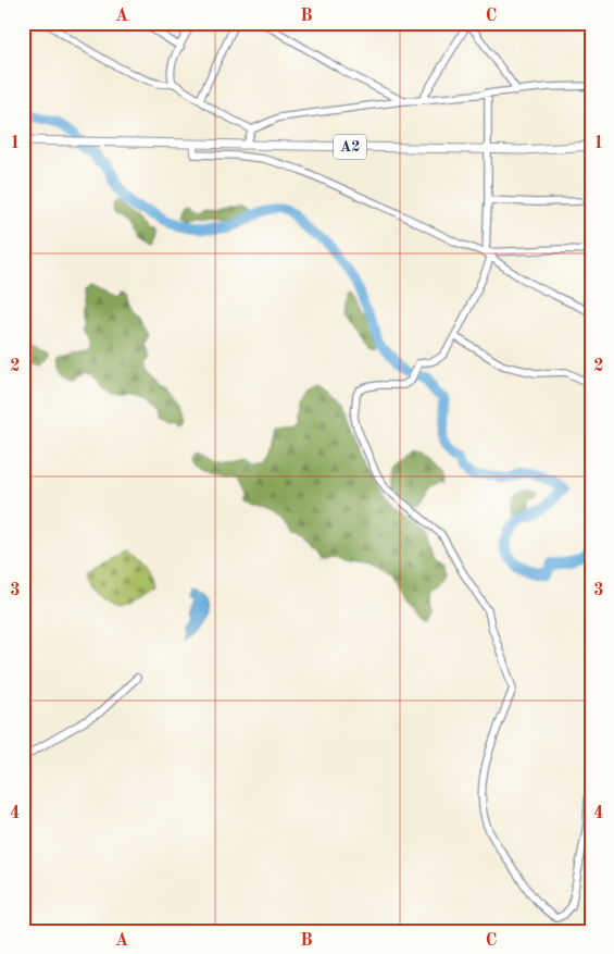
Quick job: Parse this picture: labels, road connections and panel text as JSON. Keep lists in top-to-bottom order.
{
  "streets": {
    "main road": ["A2"]
  },
  "grid": {
    "columns": ["A", "B", "C"],
    "rows": [
      "1",
      "2",
      "3",
      "4"
    ]
  }
}
